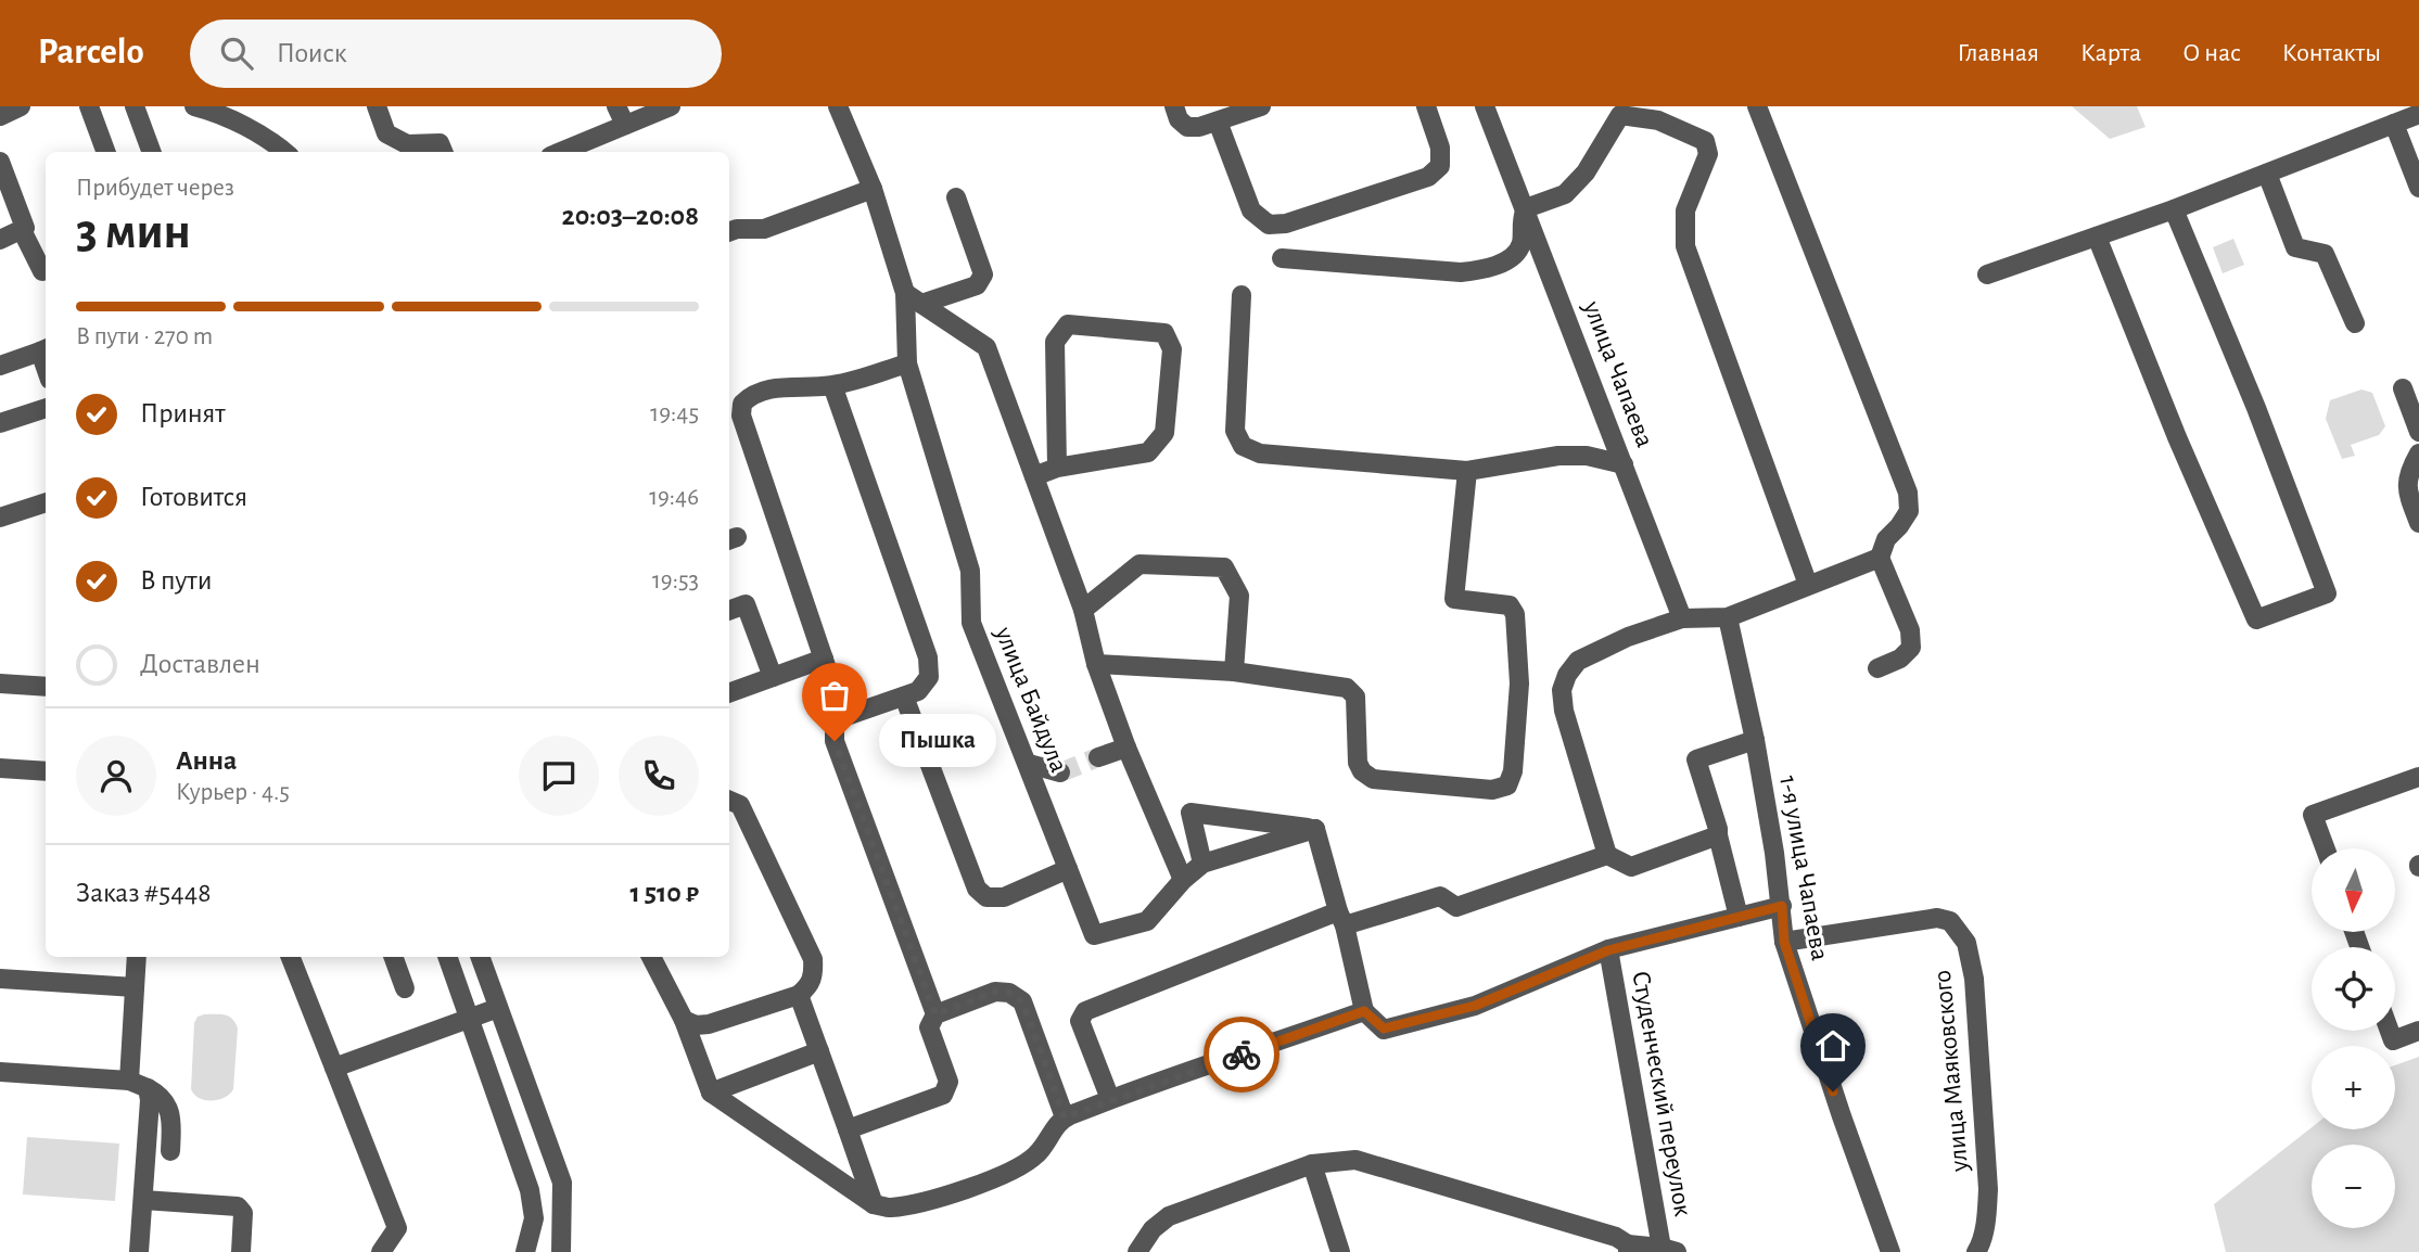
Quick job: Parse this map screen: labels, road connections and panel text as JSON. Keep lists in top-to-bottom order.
{
  "streets": {
    "street": [
      "улица Чапаева",
      "улица Байдула",
      "1-я улица Чапаева",
      "улица Маяковского",
      "Студенческий переулок"
    ]
  },
  "crossings": [
    ["1-я улица Чапаева", "улица Маяковского"]
  ],
  "places": ["Пышка"],
  "north": "bottom",
  "page": {
    "header": "Parcelo",
    "search": "Поиск",
    "nav": [
      "Главная",
      "Карта",
      "О нас",
      "Контакты"
    ],
    "heading": ["3 мин", "Прибудет через", "20:03–20:08"],
    "panel": [
      "Анна",
      "Курьер · 4.5",
      "Заказ #5448",
      "1 510 ₽"
    ],
    "bar": "В пути · 270 m",
    "list": [
      ["Принят", "19:45"],
      ["Готовится", "19:46"],
      ["В пути", "19:53"],
      "Доставлен"
    ],
    "bubble": "Пышка",
    "map_buttons": ["+", "−"]
  }
}
